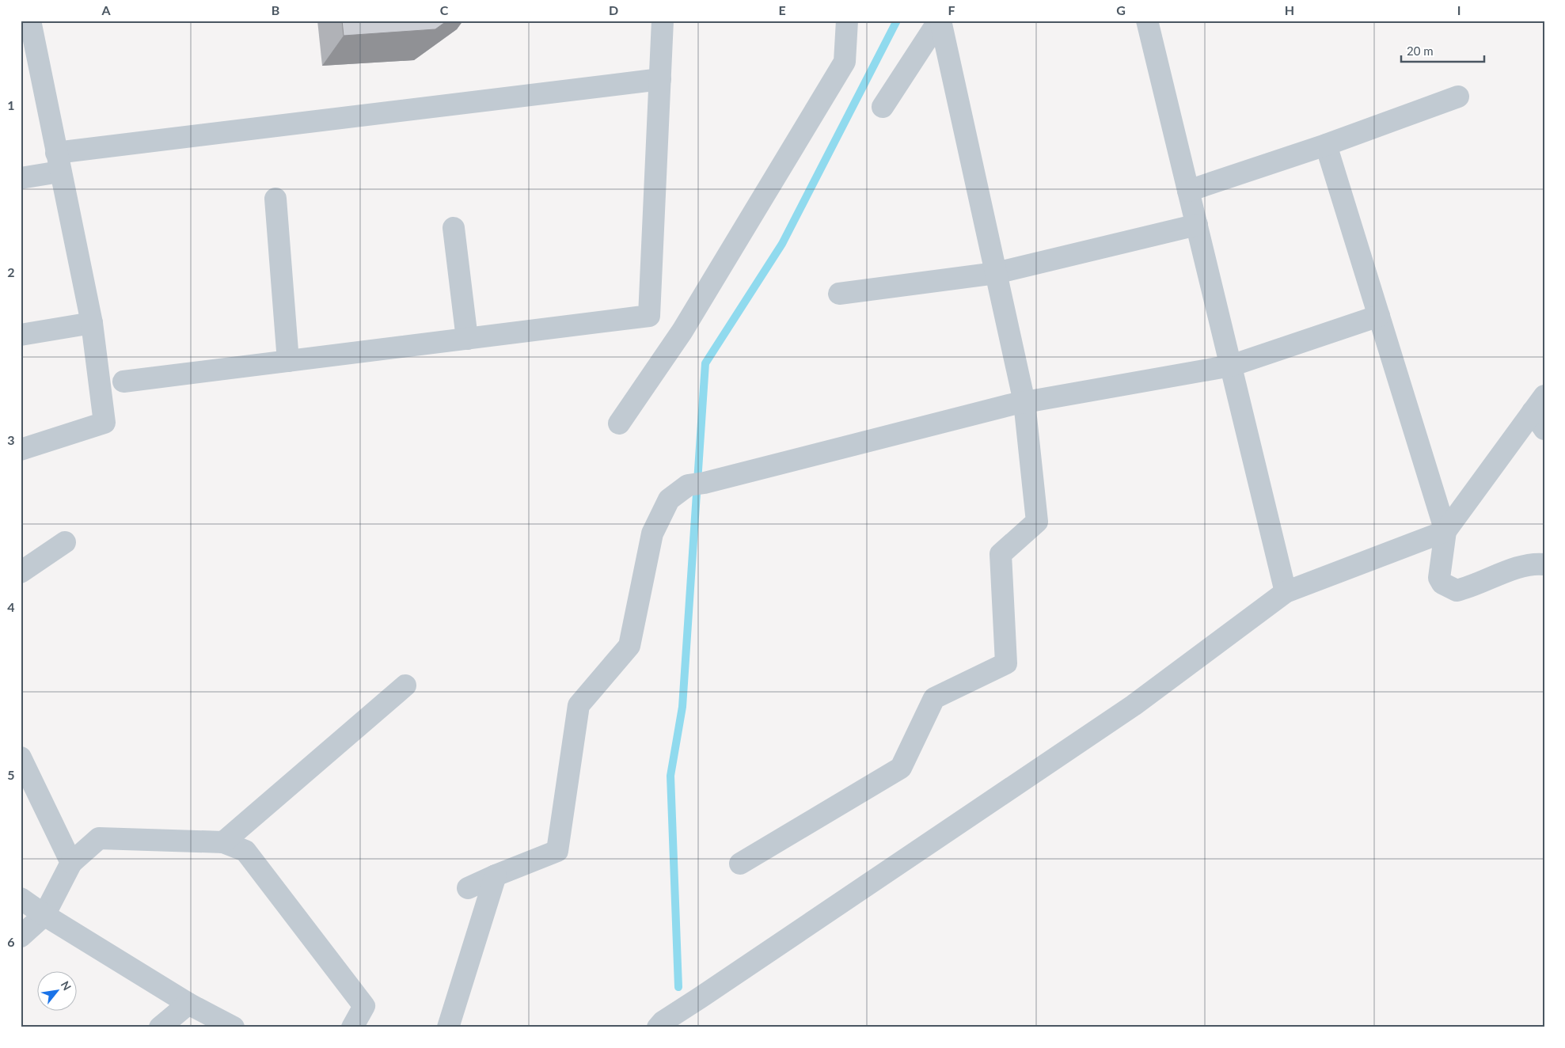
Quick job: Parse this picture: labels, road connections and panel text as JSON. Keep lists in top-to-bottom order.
{
  "scale_bar": "20 m",
  "north": "top right",
  "grid": {
    "columns": [
      "A",
      "B",
      "C",
      "D",
      "E",
      "F",
      "G",
      "H",
      "I"
    ],
    "rows": [
      "1",
      "2",
      "3",
      "4",
      "5",
      "6"
    ]
  }
}
